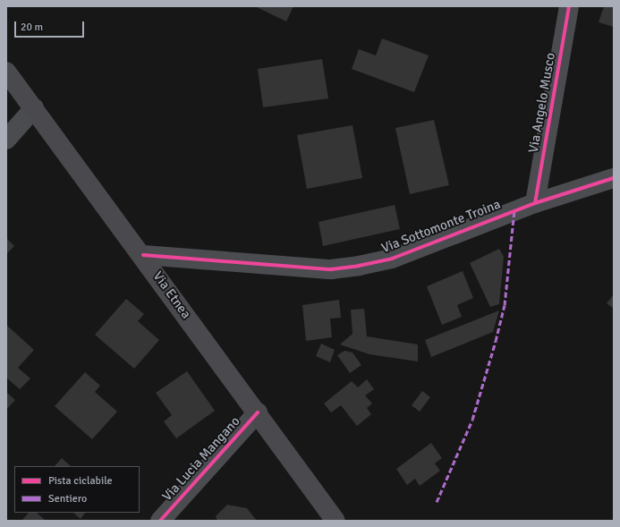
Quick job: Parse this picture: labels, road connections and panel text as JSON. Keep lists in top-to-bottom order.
{
  "streets": {
    "main road": ["Via Etnea"],
    "street": ["Via Angelo Musco", "Via Sottomonte Troina", "Via Lucia Mangano"]
  },
  "crossings": [
    ["Via Angelo Musco", "Via Sottomonte Troina"],
    ["Via Sottomonte Troina", "Via Etnea"],
    ["Via Etnea", "Via Lucia Mangano"]
  ],
  "legend": ["Pista ciclabile", "Sentiero"],
  "scale_bar": "20 m"
}
